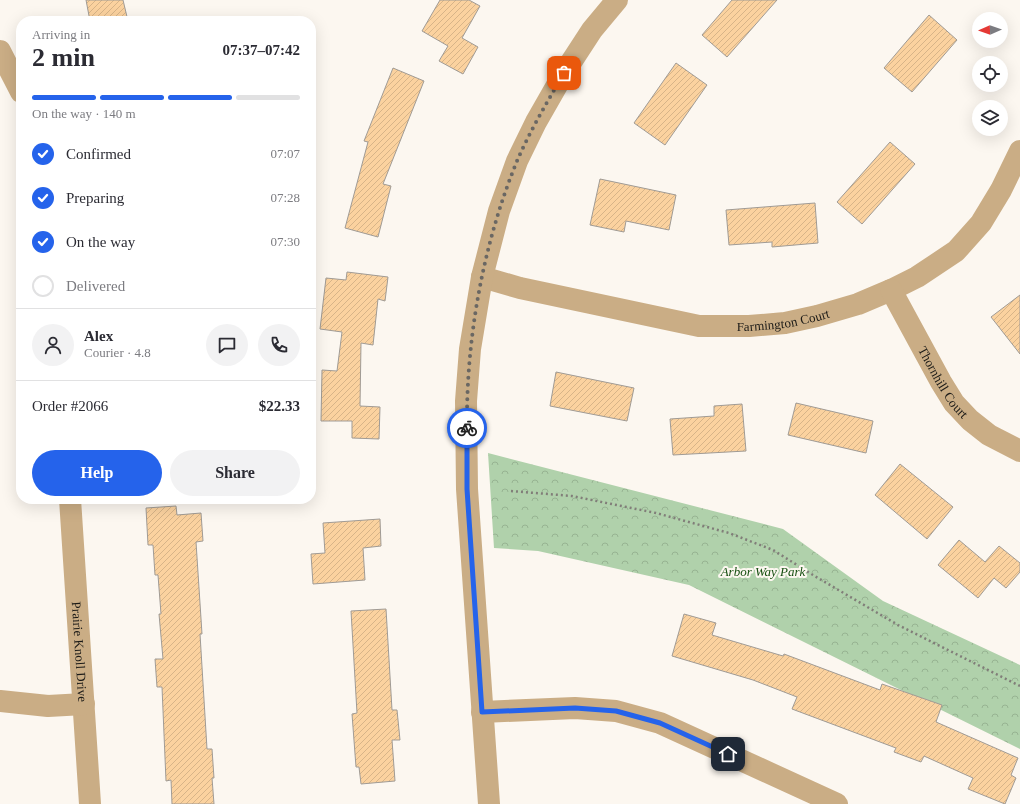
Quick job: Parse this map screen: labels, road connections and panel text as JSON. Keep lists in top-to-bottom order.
{
  "streets": {
    "street": ["Farmington Court", "Thornhill Court", "Prairie Knoll Drive"]
  },
  "crossings": [
    ["Farmington Court", "Thornhill Court"]
  ],
  "parks": ["Arbor Way Park"],
  "north": "left",
  "page": {
    "heading": ["2 min", "Arriving in", "07:37–07:42"],
    "panel": [
      "Alex",
      "Courier · 4.8",
      "Order #2066",
      "$22.33"
    ],
    "bar": "On the way · 140 m",
    "list": [
      ["Confirmed", "07:07"],
      ["Preparing", "07:28"],
      ["On the way", "07:30"],
      "Delivered"
    ],
    "buttons": ["Help", "Share"]
  }
}
